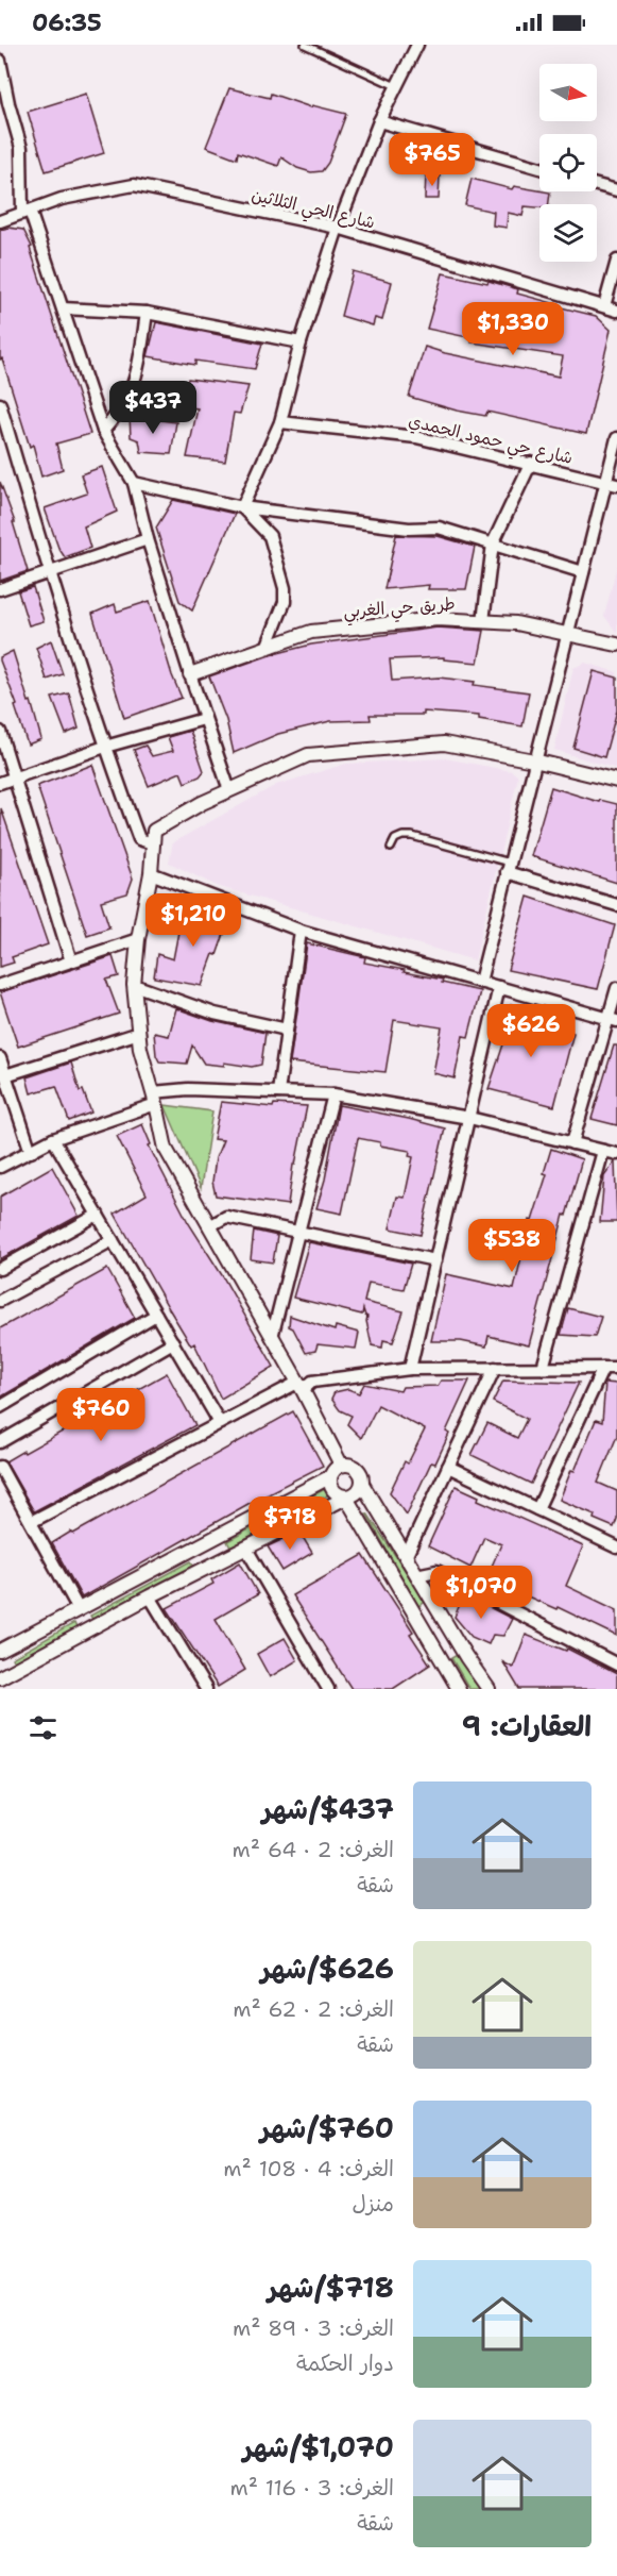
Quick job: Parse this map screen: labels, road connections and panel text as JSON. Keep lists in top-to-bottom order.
{
  "streets": {
    "street": ["شارع الحي الثلاثين", "شارع حي حمود الحمدي", "طريق حي الغربي"]
  },
  "north": "right",
  "page": {
    "status": "06:35",
    "price": [
      "$765",
      "$1,330",
      "$437",
      "$1,210",
      "$626",
      "$538",
      "$760",
      "$718",
      "$1,070"
    ],
    "heading": "العقارات: 9",
    "list": [
      {
        "name": "$437/شهر",
        "note": "الغرف: 2 · 64 m² · شقة"
      },
      {
        "name": "$626/شهر",
        "note": "الغرف: 2 · 62 m² · شقة"
      },
      {
        "name": "$760/شهر",
        "note": "الغرف: 4 · 108 m² · منزل"
      },
      {
        "name": "$718/شهر",
        "note": "الغرف: 3 · 89 m² · دوار الحكمة"
      },
      {
        "name": "$1,070/شهر",
        "note": "الغرف: 3 · 116 m² · شقة"
      }
    ]
  }
}
